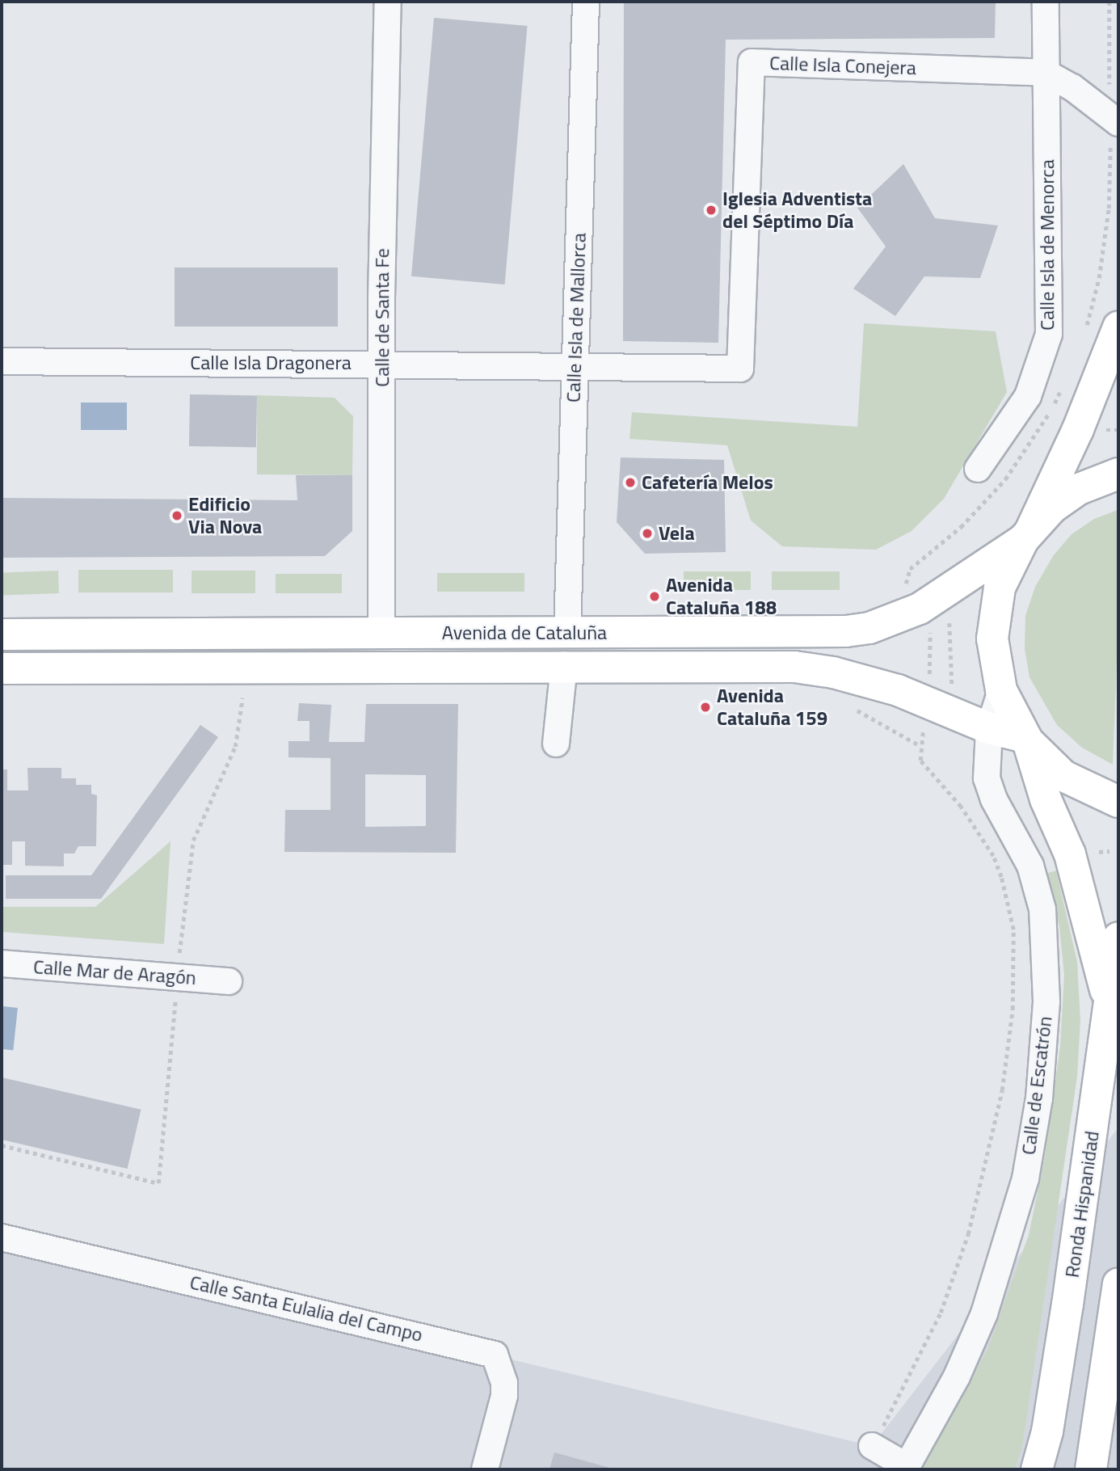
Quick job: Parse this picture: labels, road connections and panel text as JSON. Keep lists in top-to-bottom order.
{
  "streets": {
    "main road": ["Avenida de Cataluña", "Ronda Hispanidad"],
    "street": [
      "Calle Isla Conejera",
      "Calle Isla de Menorca",
      "Calle de Santa Fe",
      "Calle Isla de Mallorca",
      "Calle Isla Dragonera",
      "Calle Mar de Aragón",
      "Calle de Escatrón",
      "Calle Santa Eulalia del Campo"
    ]
  },
  "crossings": [
    ["Calle Isla Conejera", "Calle Isla de Menorca"],
    ["Calle Isla Conejera", "Calle Isla de Mallorca"],
    ["Calle Isla Conejera", "Calle Isla Dragonera"],
    ["Calle de Santa Fe", "Calle Isla Dragonera"],
    ["Calle de Santa Fe", "Avenida de Cataluña"],
    ["Calle Isla de Mallorca", "Calle Isla Dragonera"],
    ["Calle Isla de Mallorca", "Avenida de Cataluña"],
    ["Avenida de Cataluña", "Calle de Escatrón"]
  ],
  "places": [
    "Iglesia Adventista del Séptimo Día",
    "Cafetería Melos",
    "Edificio Via Nova",
    "Vela",
    "Avenida Cataluña 188",
    "Avenida Cataluña 159"
  ]
}
